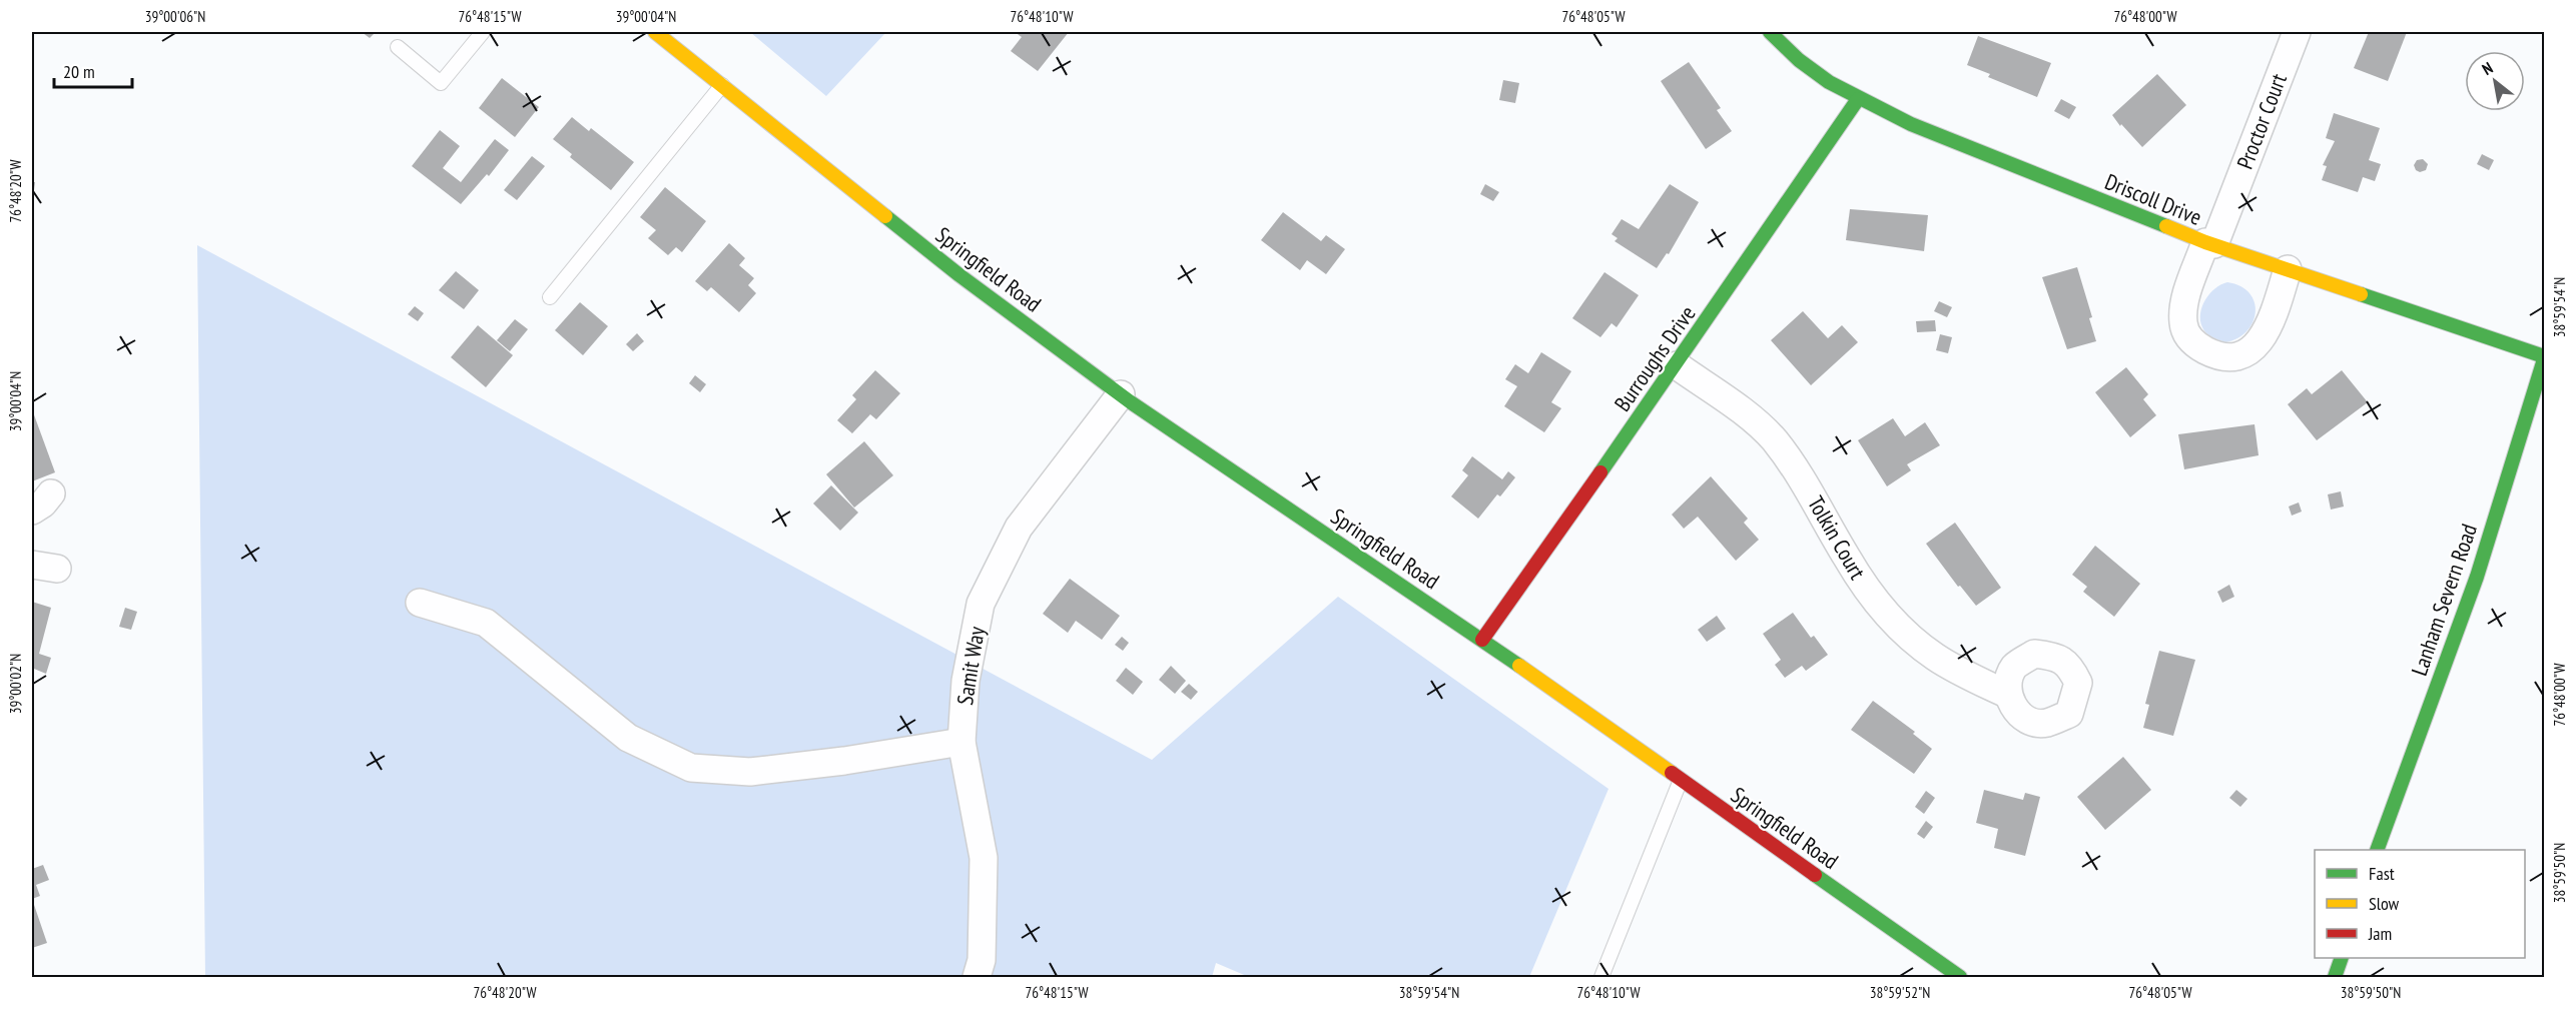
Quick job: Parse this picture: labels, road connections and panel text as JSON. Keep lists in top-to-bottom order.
{
  "streets": {
    "street": [
      "Proctor Court",
      "Driscoll Drive",
      "Springfield Road",
      "Burroughs Drive",
      "Tolkin Court",
      "Lanham Severn Road",
      "Samit Way"
    ]
  },
  "crossings": [
    ["Proctor Court", "Driscoll Drive"],
    ["Driscoll Drive", "Burroughs Drive"],
    ["Driscoll Drive", "Lanham Severn Road"],
    ["Springfield Road", "Burroughs Drive"],
    ["Springfield Road", "Samit Way"],
    ["Burroughs Drive", "Tolkin Court"]
  ],
  "legend": ["Fast", "Slow", "Jam"],
  "scale_bar": "20 m",
  "north": "top left",
  "coordinates": [
    "39°00'06\"N",
    "76°48'15\"W",
    "39°00'04\"N",
    "76°48'10\"W",
    "76°48'05\"W",
    "76°48'00\"W",
    "76°48'20\"W",
    "38°59'54\"N",
    "39°00'02\"N",
    "38°59'50\"N",
    "38°59'52\"N"
  ]
}
